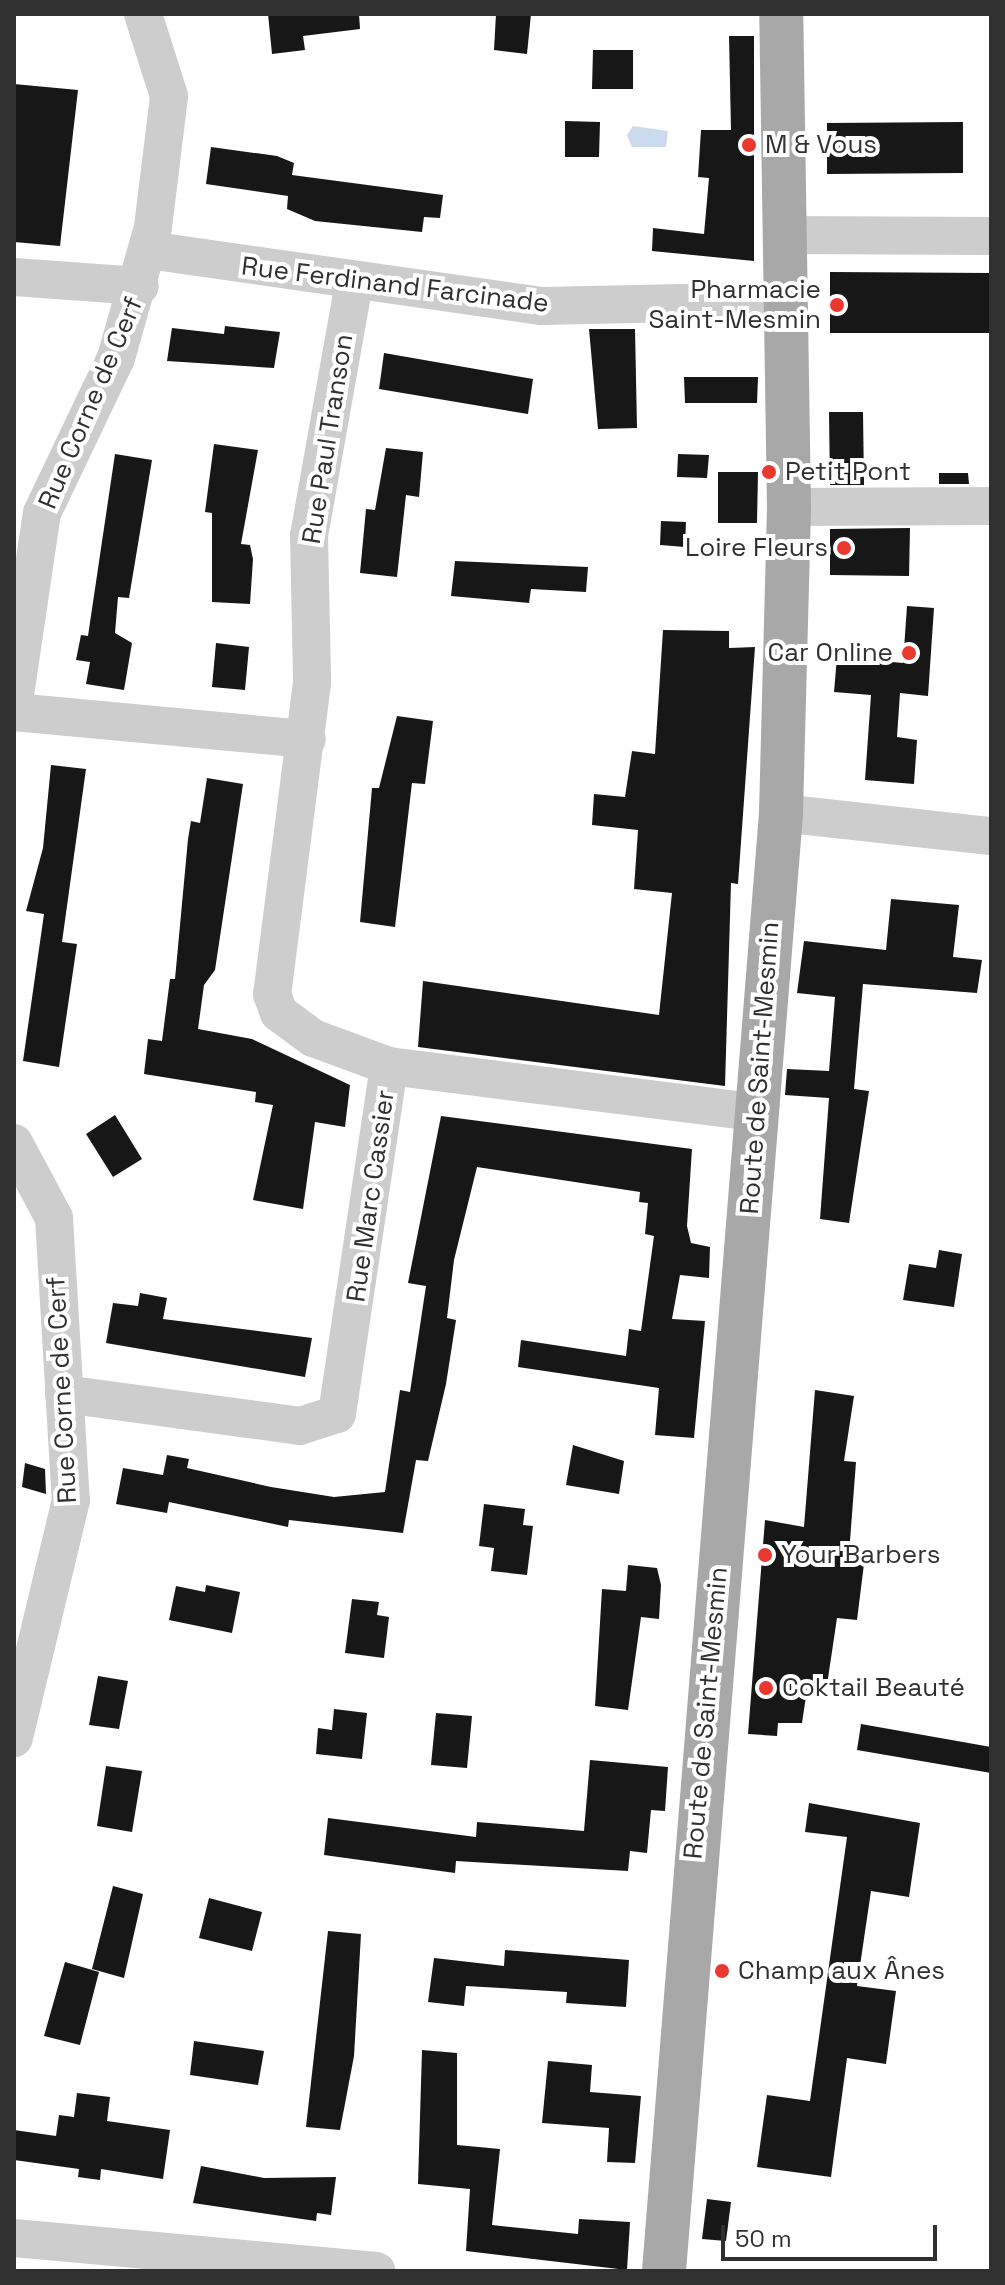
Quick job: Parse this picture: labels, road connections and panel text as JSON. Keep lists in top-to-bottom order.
{
  "streets": {
    "main road": ["Route de Saint-Mesmin"],
    "street": [
      "Rue Ferdinand Farcinade",
      "Rue Corne de Cerf",
      "Rue Paul Transon",
      "Rue Marc Cassier"
    ]
  },
  "crossings": [
    ["Rue Ferdinand Farcinade", "Rue Corne de Cerf"],
    ["Rue Ferdinand Farcinade", "Rue Paul Transon"],
    ["Rue Ferdinand Farcinade", "Route de Saint-Mesmin"],
    ["Rue Corne de Cerf", "Rue Marc Cassier"],
    ["Rue Paul Transon", "Rue Marc Cassier"],
    ["Route de Saint-Mesmin", "Rue Marc Cassier"]
  ],
  "places": [
    "M & Vous",
    "Pharmacie Saint-Mesmin",
    "Petit Pont",
    "Loire Fleurs",
    "Car Online",
    "Your Barbers",
    "Coktail Beauté",
    "Champ aux Ânes"
  ],
  "scale_bar": "50 m"
}
